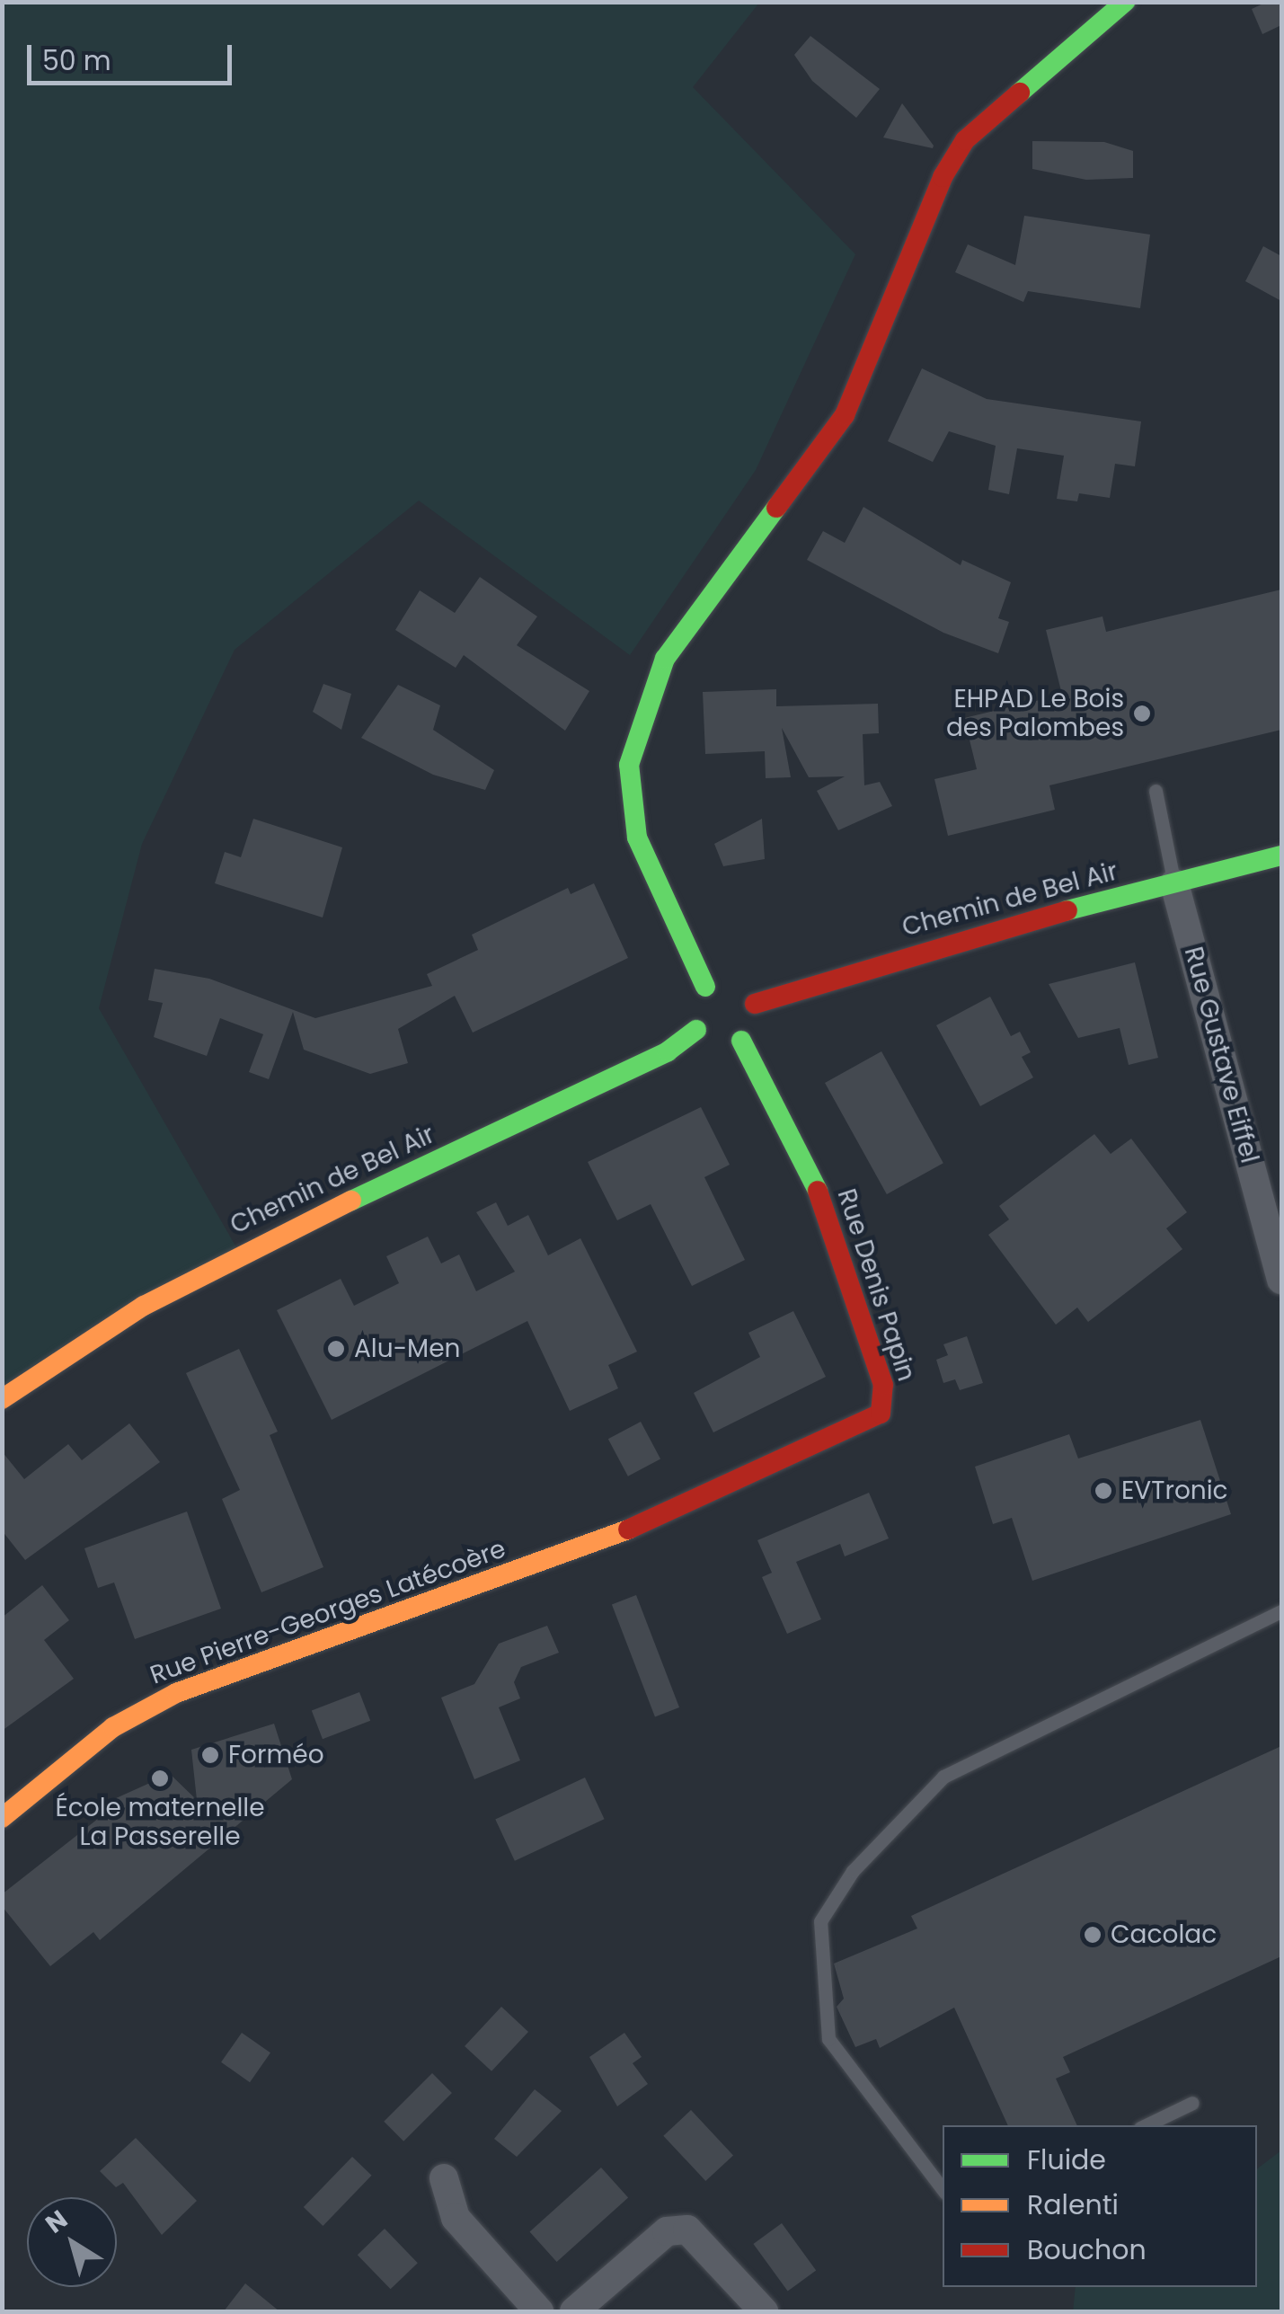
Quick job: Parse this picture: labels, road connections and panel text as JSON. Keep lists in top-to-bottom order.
{
  "streets": {
    "street": [
      "Chemin de Bel Air",
      "Rue Gustave Eiffel",
      "Rue Denis Papin",
      "Rue Pierre-Georges Latécoère"
    ]
  },
  "crossings": [
    ["Chemin de Bel Air", "Rue Gustave Eiffel"],
    ["Chemin de Bel Air", "Rue Denis Papin"],
    ["Rue Denis Papin", "Rue Pierre-Georges Latécoère"]
  ],
  "places": [
    "EHPAD Le Bois des Palombes",
    "Alu-Men",
    "EVTronic",
    "Forméo",
    "École maternelle La Passerelle",
    "Cacolac"
  ],
  "legend": ["Fluide", "Ralenti", "Bouchon"],
  "scale_bar": "50 m",
  "north": "top left"
}
